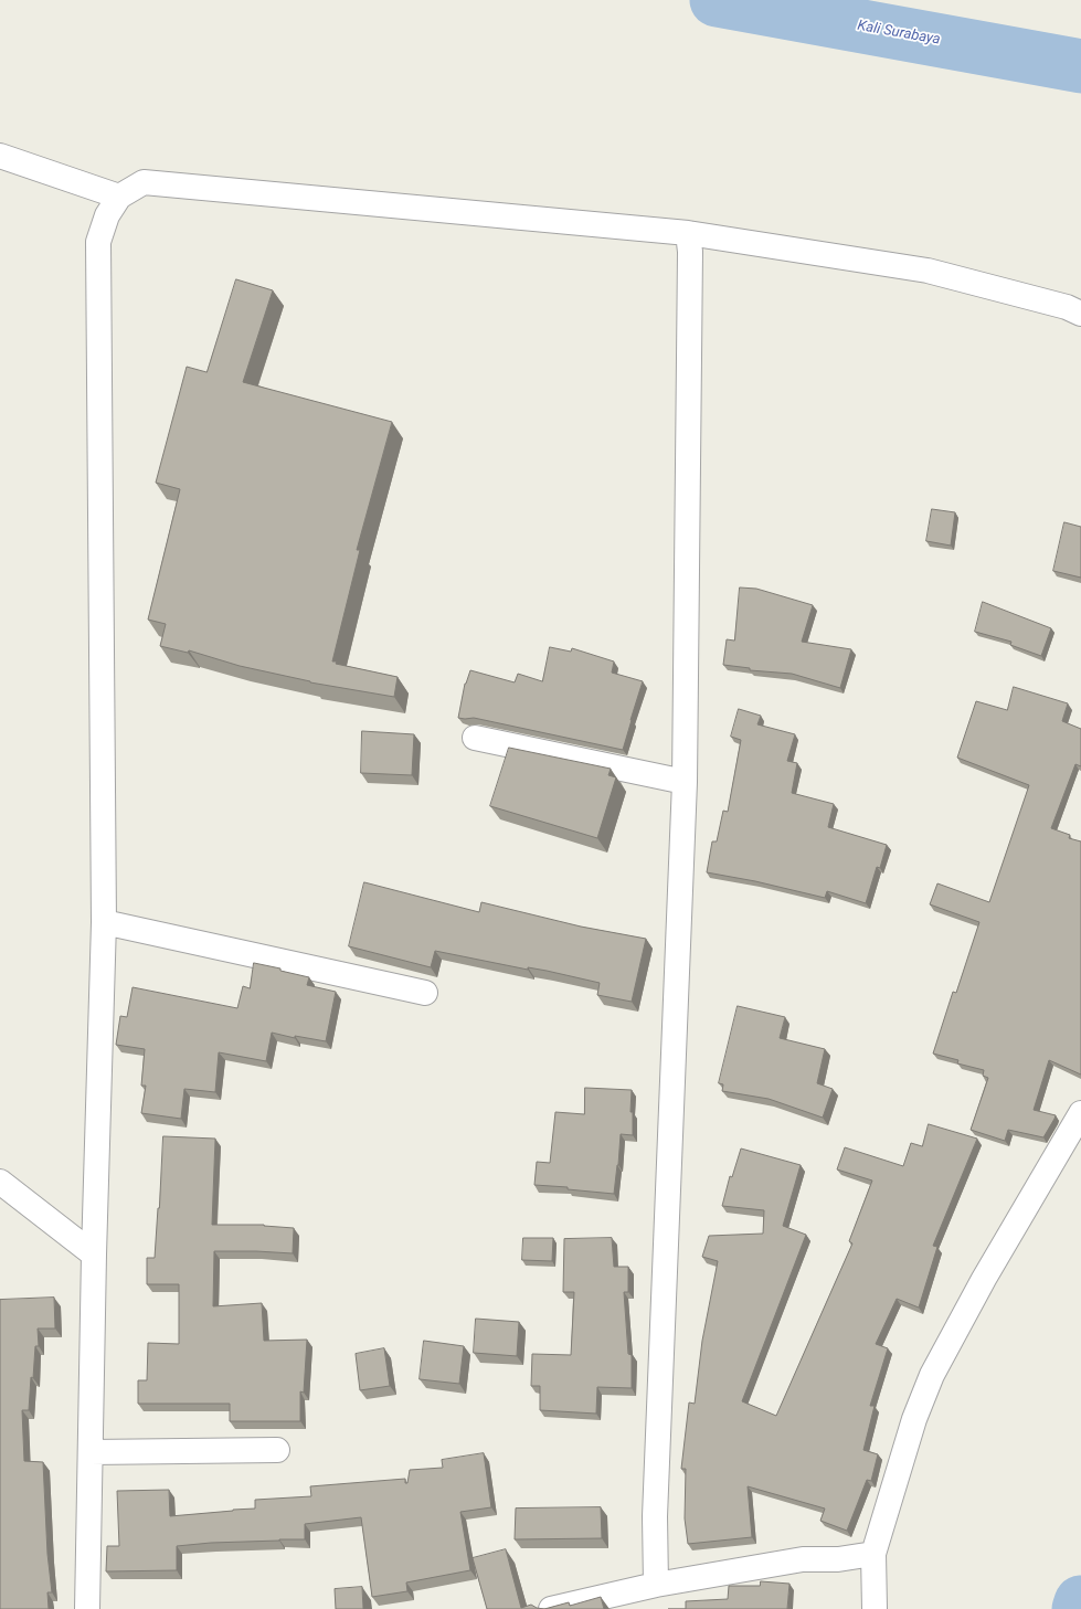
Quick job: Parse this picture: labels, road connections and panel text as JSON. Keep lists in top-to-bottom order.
{
  "water": ["Kali Surabaya"]
}
